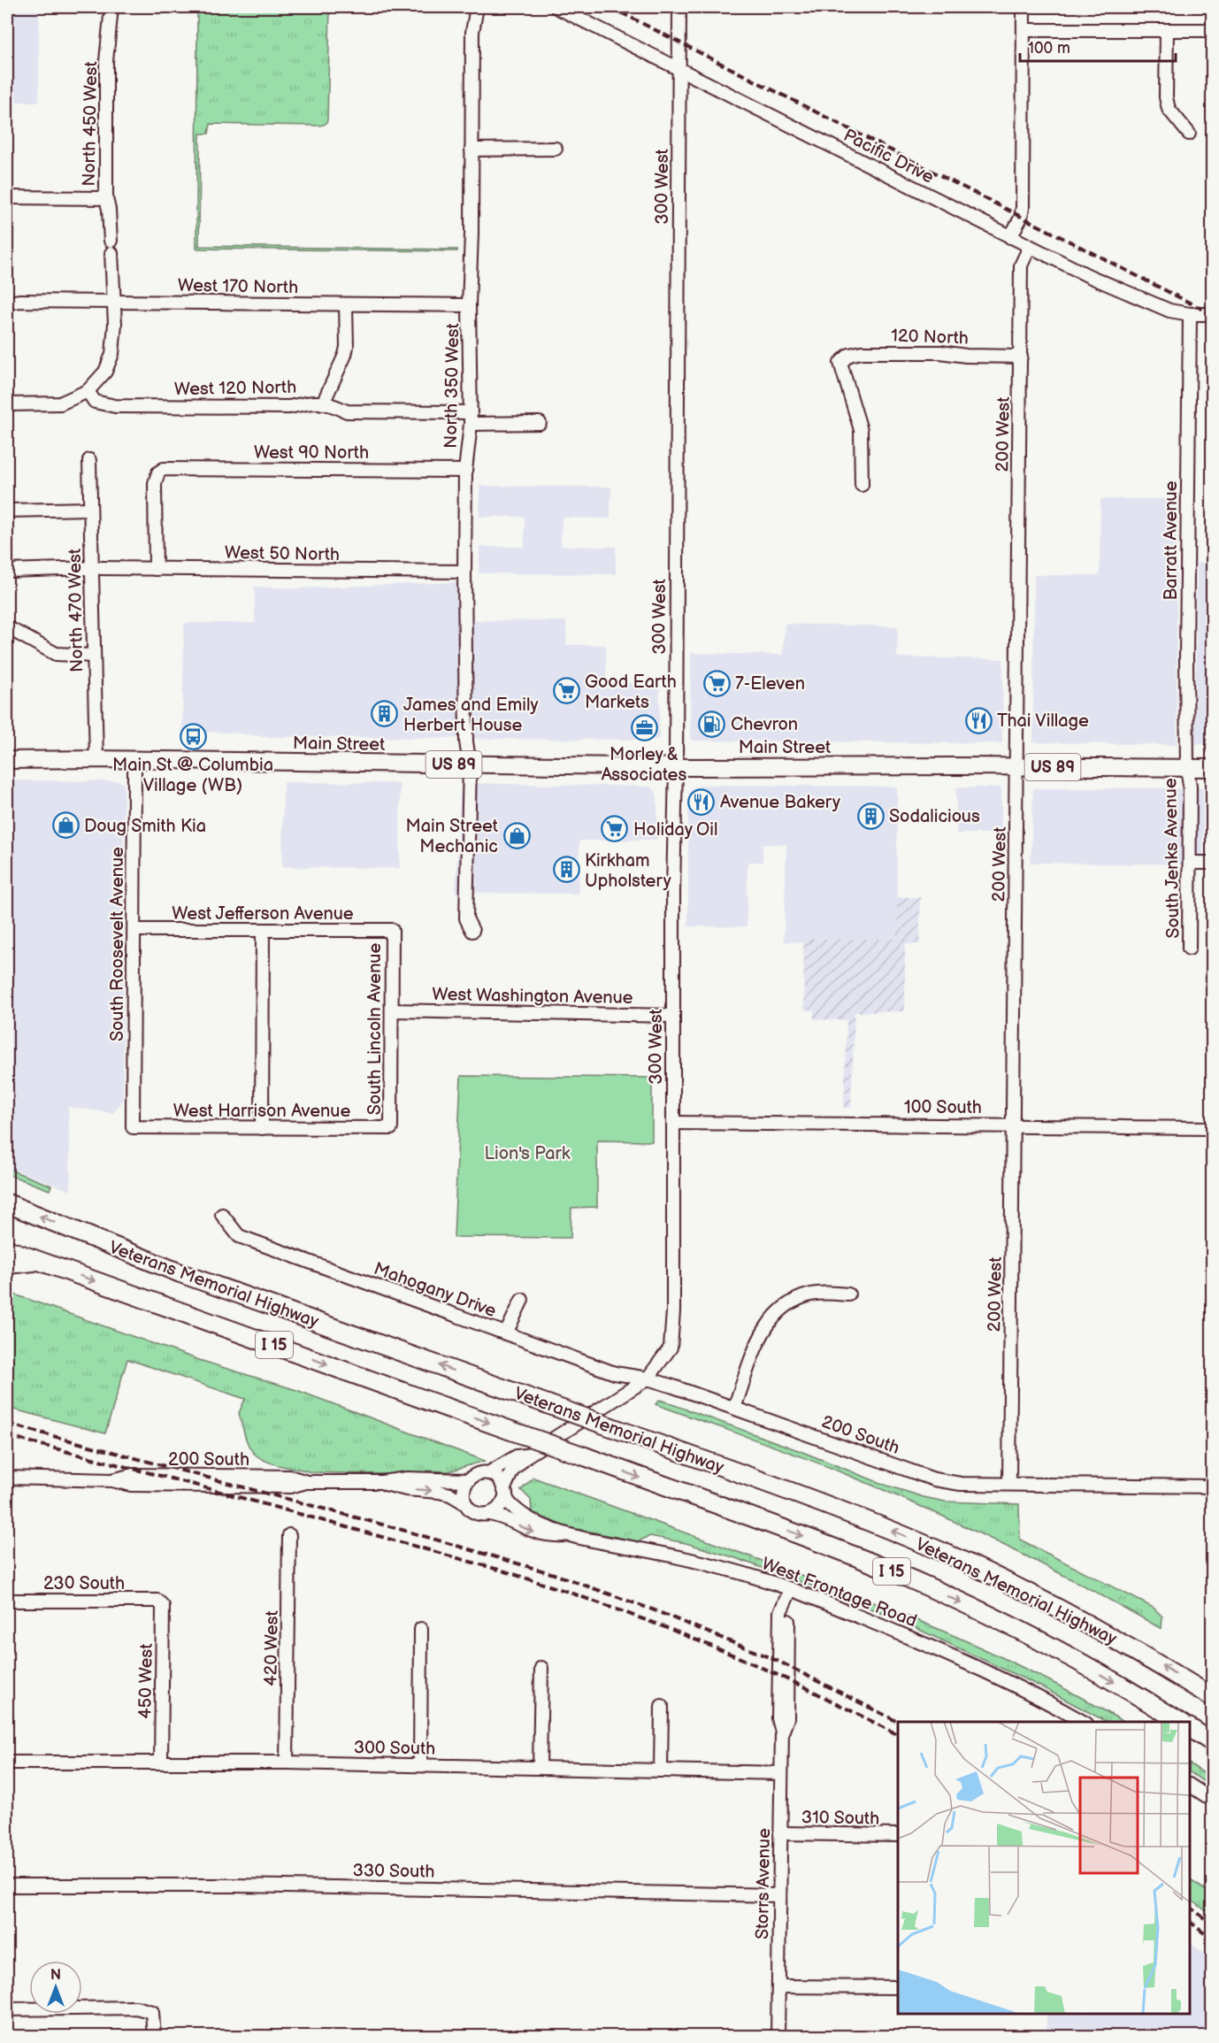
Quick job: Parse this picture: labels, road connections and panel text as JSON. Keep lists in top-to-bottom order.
{
  "streets": {
    "highway": ["Veterans Memorial Highway", "I 15"],
    "main road": ["Main Street", "US 89"],
    "street": [
      "North 450 West",
      "Pacific Drive",
      "300 West",
      "West 170 North",
      "120 North",
      "North 350 West",
      "West 120 North",
      "200 West",
      "West 90 North",
      "Barratt Avenue",
      "West 50 North",
      "North 470 West",
      "South Jenks Avenue",
      "West Jefferson Avenue",
      "South Roosevelt Avenue",
      "West Washington Avenue",
      "South Lincoln Avenue",
      "100 South",
      "West Harrison Avenue",
      "Mahogany Drive",
      "200 South",
      "230 South",
      "West Frontage Road",
      "420 West",
      "450 West",
      "300 South",
      "310 South",
      "330 South",
      "Storrs Avenue"
    ]
  },
  "crossings": [
    ["Pacific Drive", "300 West"],
    ["Pacific Drive", "200 West"],
    ["Pacific Drive", "Barratt Avenue"],
    ["300 West", "Main Street"],
    ["300 West", "West Washington Avenue"],
    ["300 West", "100 South"],
    ["300 West", "Mahogany Drive"],
    ["300 West", "200 South"],
    ["West 170 North", "North 350 West"],
    ["120 North", "200 West"],
    ["North 350 West", "West 120 North"],
    ["North 350 West", "West 90 North"],
    ["North 350 West", "West 50 North"],
    ["North 350 West", "Main Street"],
    ["200 West", "Main Street"],
    ["200 West", "100 South"],
    ["200 West", "200 South"],
    ["West 90 North", "West 50 North"],
    ["Barratt Avenue", "Main Street"],
    ["Barratt Avenue", "South Jenks Avenue"],
    ["West 50 North", "North 470 West"],
    ["North 470 West", "Main Street"],
    ["Main Street", "South Jenks Avenue"],
    ["Main Street", "South Roosevelt Avenue"],
    ["West Jefferson Avenue", "South Roosevelt Avenue"],
    ["West Jefferson Avenue", "South Lincoln Avenue"],
    ["South Roosevelt Avenue", "West Harrison Avenue"],
    ["West Washington Avenue", "South Lincoln Avenue"],
    ["South Lincoln Avenue", "West Harrison Avenue"],
    ["Mahogany Drive", "200 South"],
    ["200 South", "West Frontage Road"],
    ["230 South", "450 West"],
    ["West Frontage Road", "Storrs Avenue"],
    ["420 West", "300 South"],
    ["450 West", "300 South"],
    ["300 South", "Storrs Avenue"],
    ["310 South", "Storrs Avenue"],
    ["330 South", "Storrs Avenue"]
  ],
  "parks": ["Lion's Park"],
  "places": {
    "supermarket": ["7-Eleven", "Good Earth Markets", "Holiday Oil"],
    "building": ["James and Emily Herbert House", "Sodalicious", "Kirkham Upholstery"],
    "restaurant": ["Thai Village", "Avenue Bakery"],
    "fuel station": ["Chevron"],
    "office": ["Morley & Associates"],
    "bus stop": ["Main St @ Columbia Village (WB)"],
    "shop": ["Doug Smith Kia", "Main Street Mechanic"]
  },
  "scale_bar": "100 m",
  "north": "top"
}
